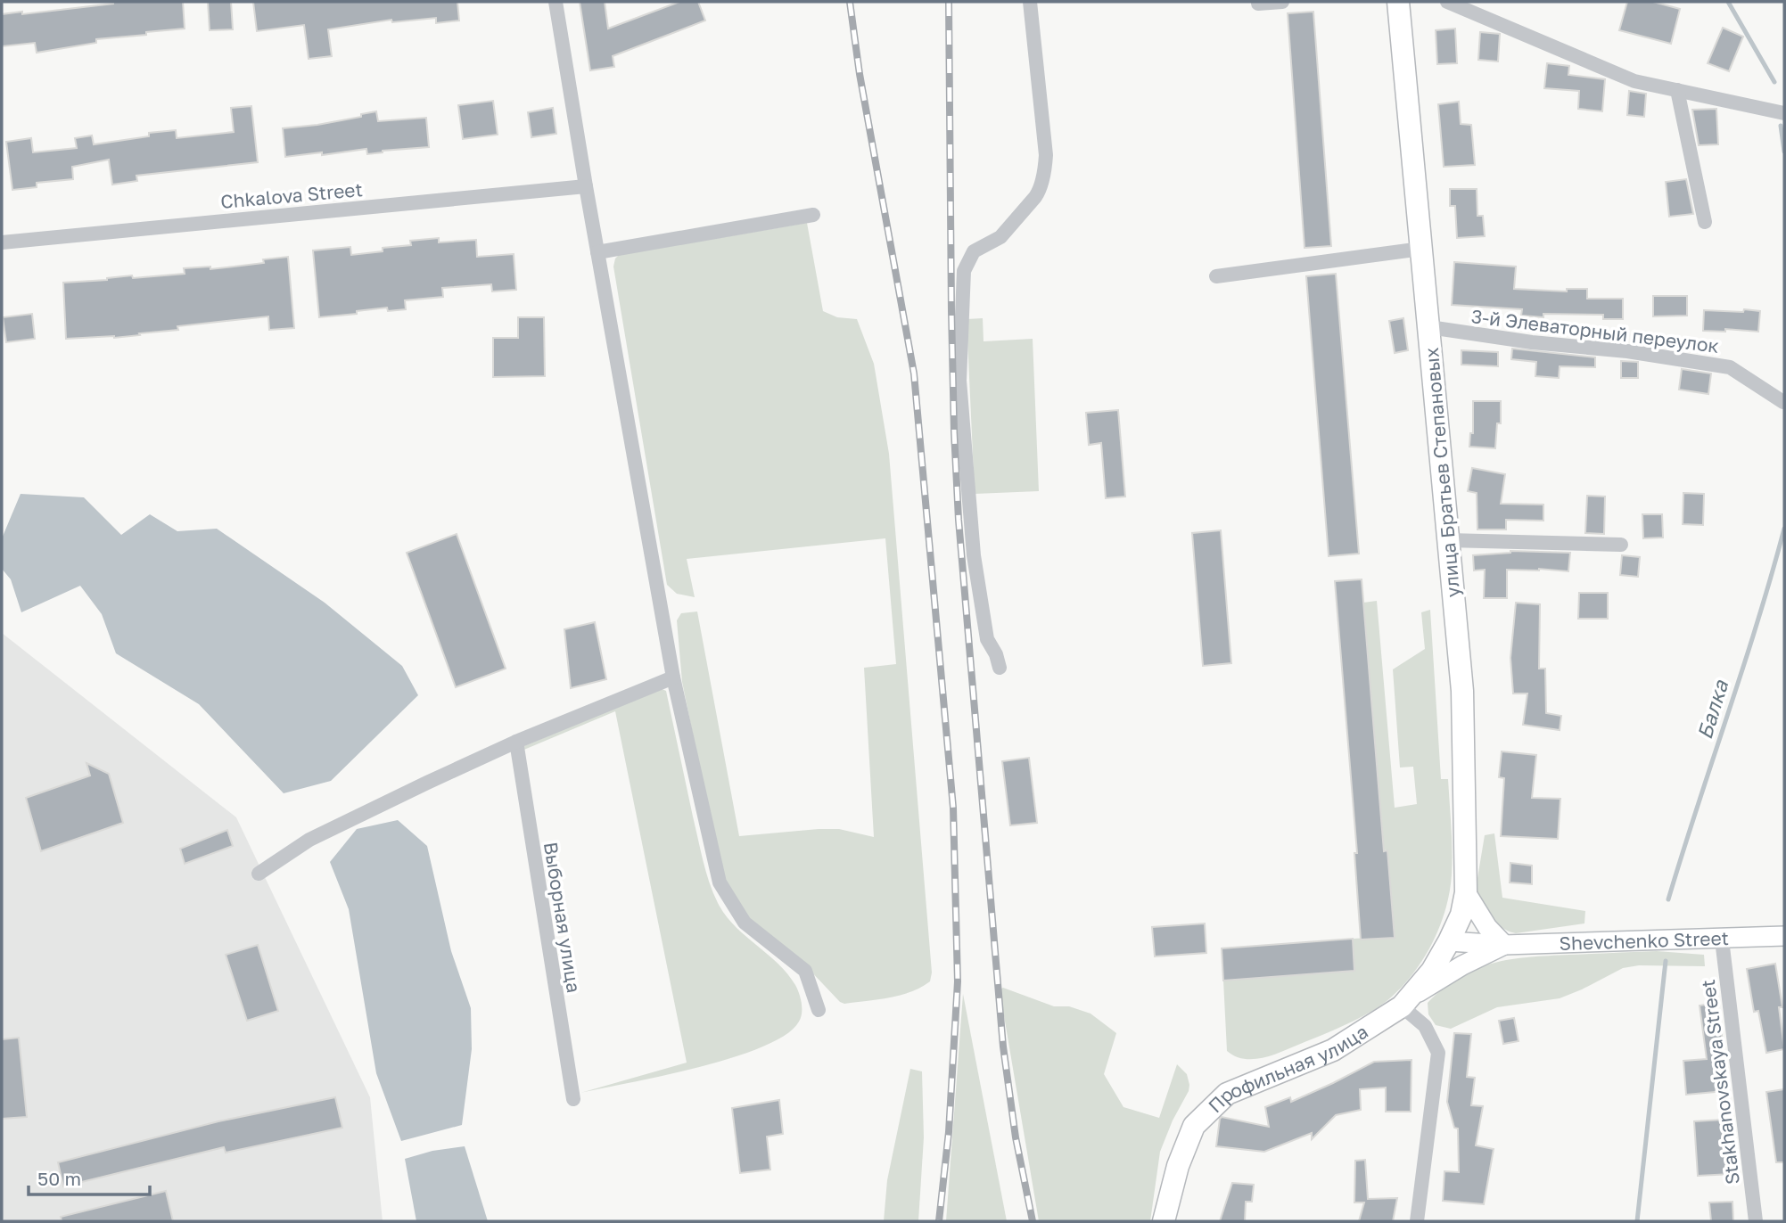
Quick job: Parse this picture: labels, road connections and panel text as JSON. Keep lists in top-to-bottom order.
{
  "streets": {
    "main road": ["улица Братьев Степановых", "Shevchenko Street", "Профильная улица"],
    "street": [
      "Chkalova Street",
      "3-й Элеваторный переулок",
      "Выборная улица",
      "Stakhanovskaya Street"
    ]
  },
  "crossings": [
    ["3-й Элеваторный переулок", "улица Братьев Степановых"],
    ["улица Братьев Степановых", "Shevchenko Street"],
    ["улица Братьев Степановых", "Профильная улица"],
    ["Shevchenko Street", "Профильная улица"],
    ["Shevchenko Street", "Stakhanovskaya Street"]
  ],
  "water": ["Балка"],
  "scale_bar": "50 m"
}
